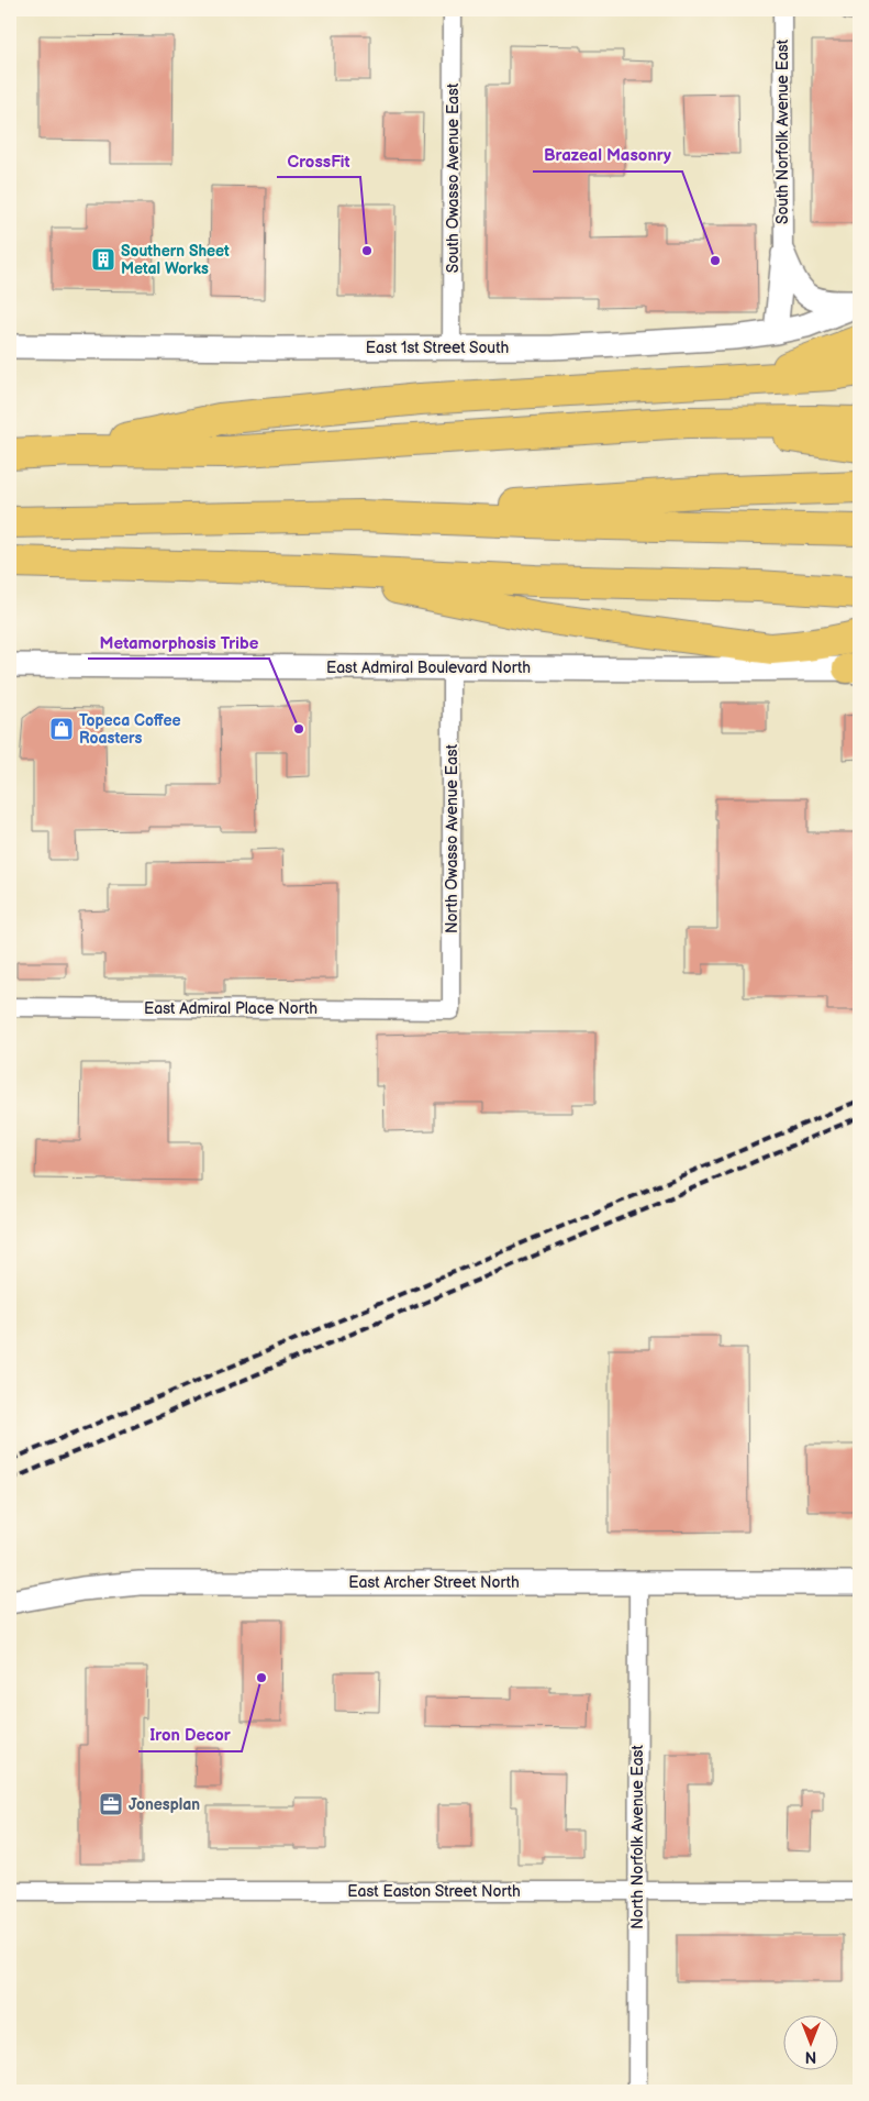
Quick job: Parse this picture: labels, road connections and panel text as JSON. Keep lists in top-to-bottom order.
{
  "streets": {
    "street": [
      "South Norfolk Avenue East",
      "South Owasso Avenue East",
      "East 1st Street South",
      "East Admiral Boulevard North",
      "North Owasso Avenue East",
      "East Admiral Place North",
      "East Archer Street North",
      "North Norfolk Avenue East",
      "East Easton Street North"
    ]
  },
  "crossings": [
    ["South Owasso Avenue East", "East 1st Street South"],
    ["East Admiral Boulevard North", "North Owasso Avenue East"],
    ["North Owasso Avenue East", "East Admiral Place North"],
    ["East Archer Street North", "North Norfolk Avenue East"],
    ["North Norfolk Avenue East", "East Easton Street North"]
  ],
  "places": {
    "other": [
      "CrossFit",
      "Brazeal Masonry",
      "Metamorphosis Tribe",
      "Iron Decor"
    ],
    "building": ["Southern Sheet Metal Works"],
    "shop": ["Topeca Coffee Roasters"],
    "office": ["Jonesplan"]
  },
  "north": "bottom"
}
